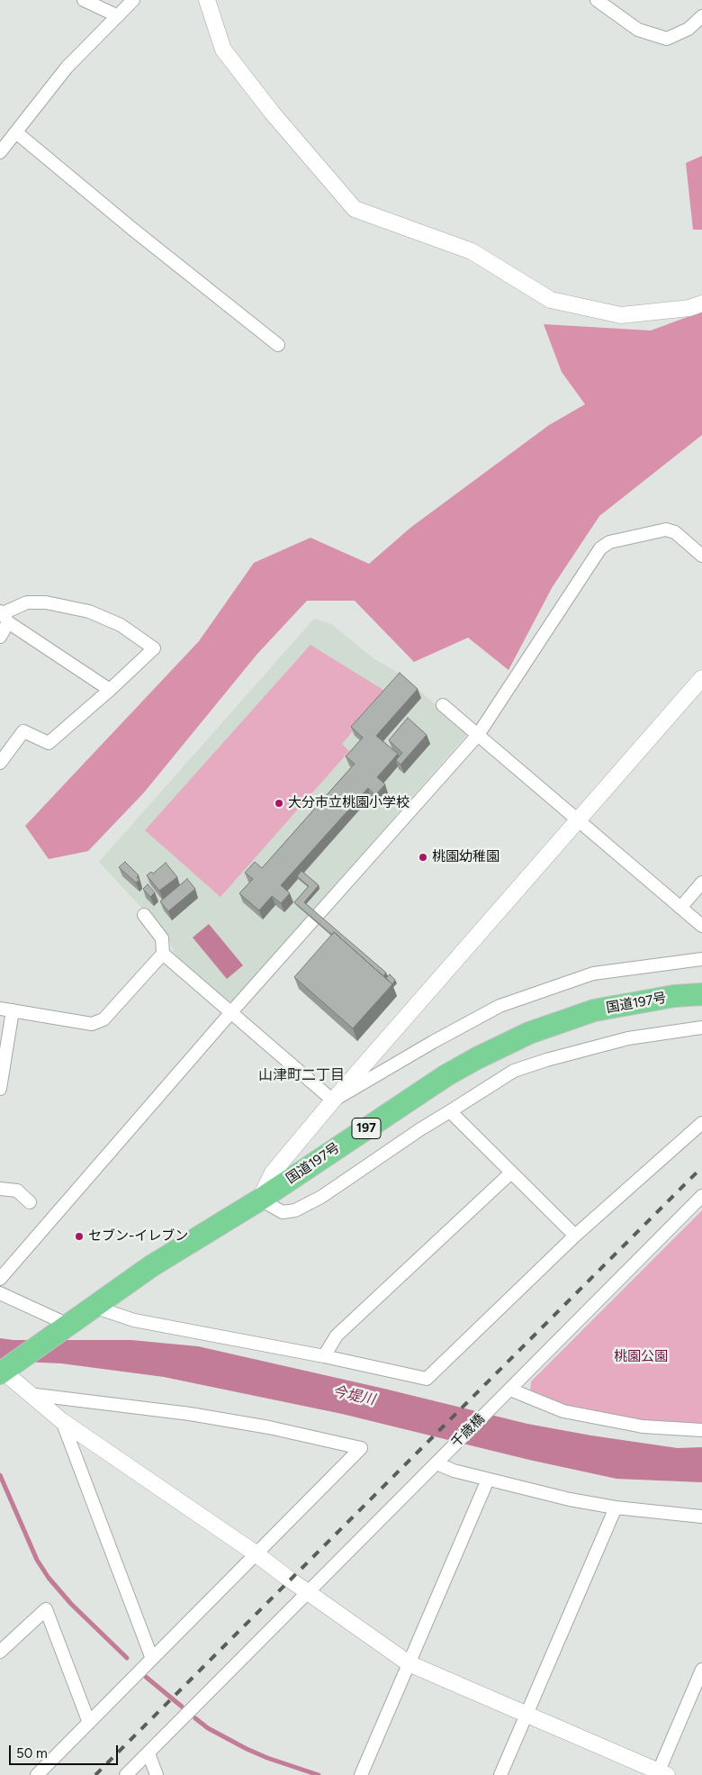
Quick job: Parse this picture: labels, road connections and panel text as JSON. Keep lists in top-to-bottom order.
{
  "streets": {
    "highway": ["国道197号", "197"],
    "street": ["千歳橋"]
  },
  "districts": ["山津町二丁目"],
  "water": ["今堤川"],
  "parks": ["桃園公園"],
  "places": ["大分市立桃園小学校", "桃園幼稚園", "セブン-イレブン"],
  "scale_bar": "50 m"
}
